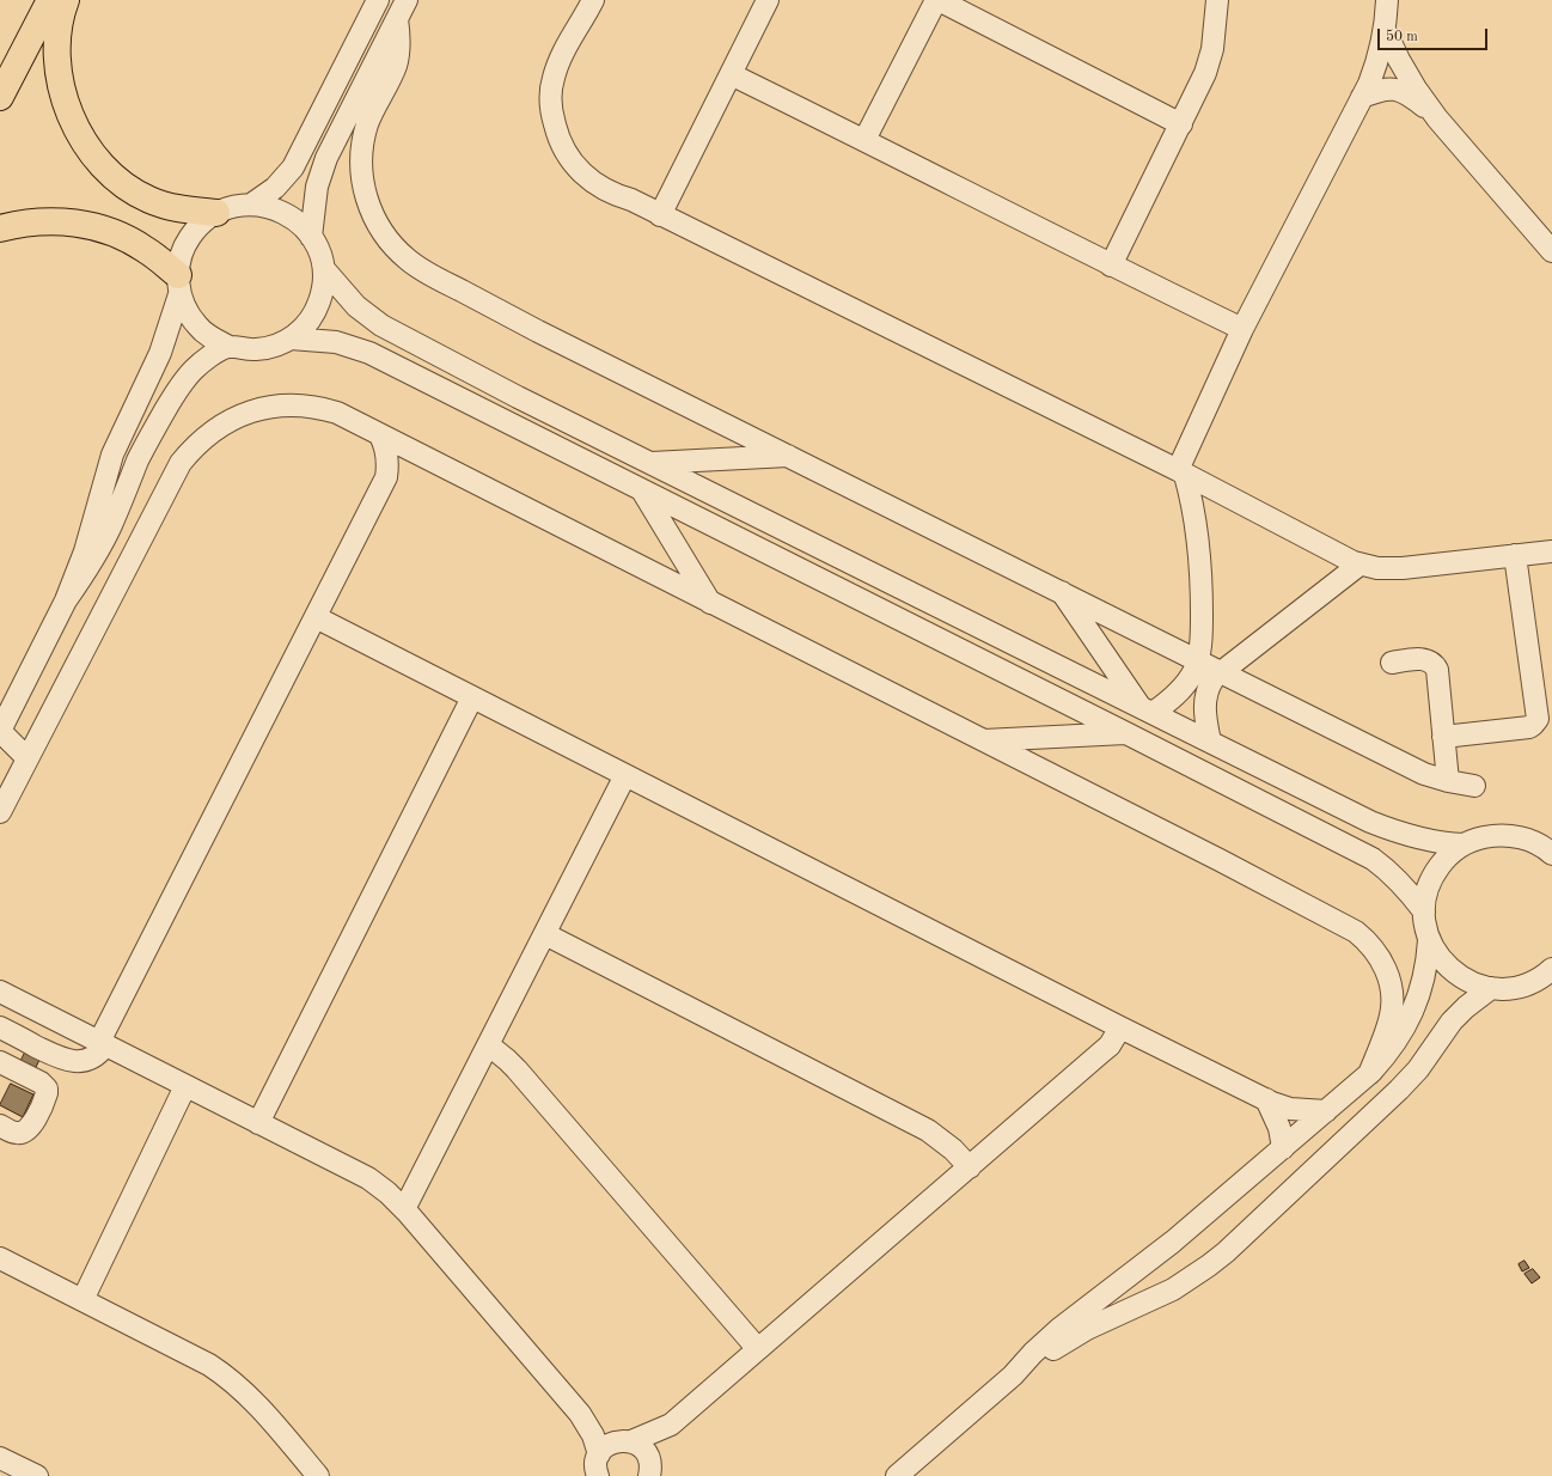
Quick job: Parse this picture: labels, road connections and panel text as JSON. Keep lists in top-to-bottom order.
{
  "scale_bar": "50 m"
}
